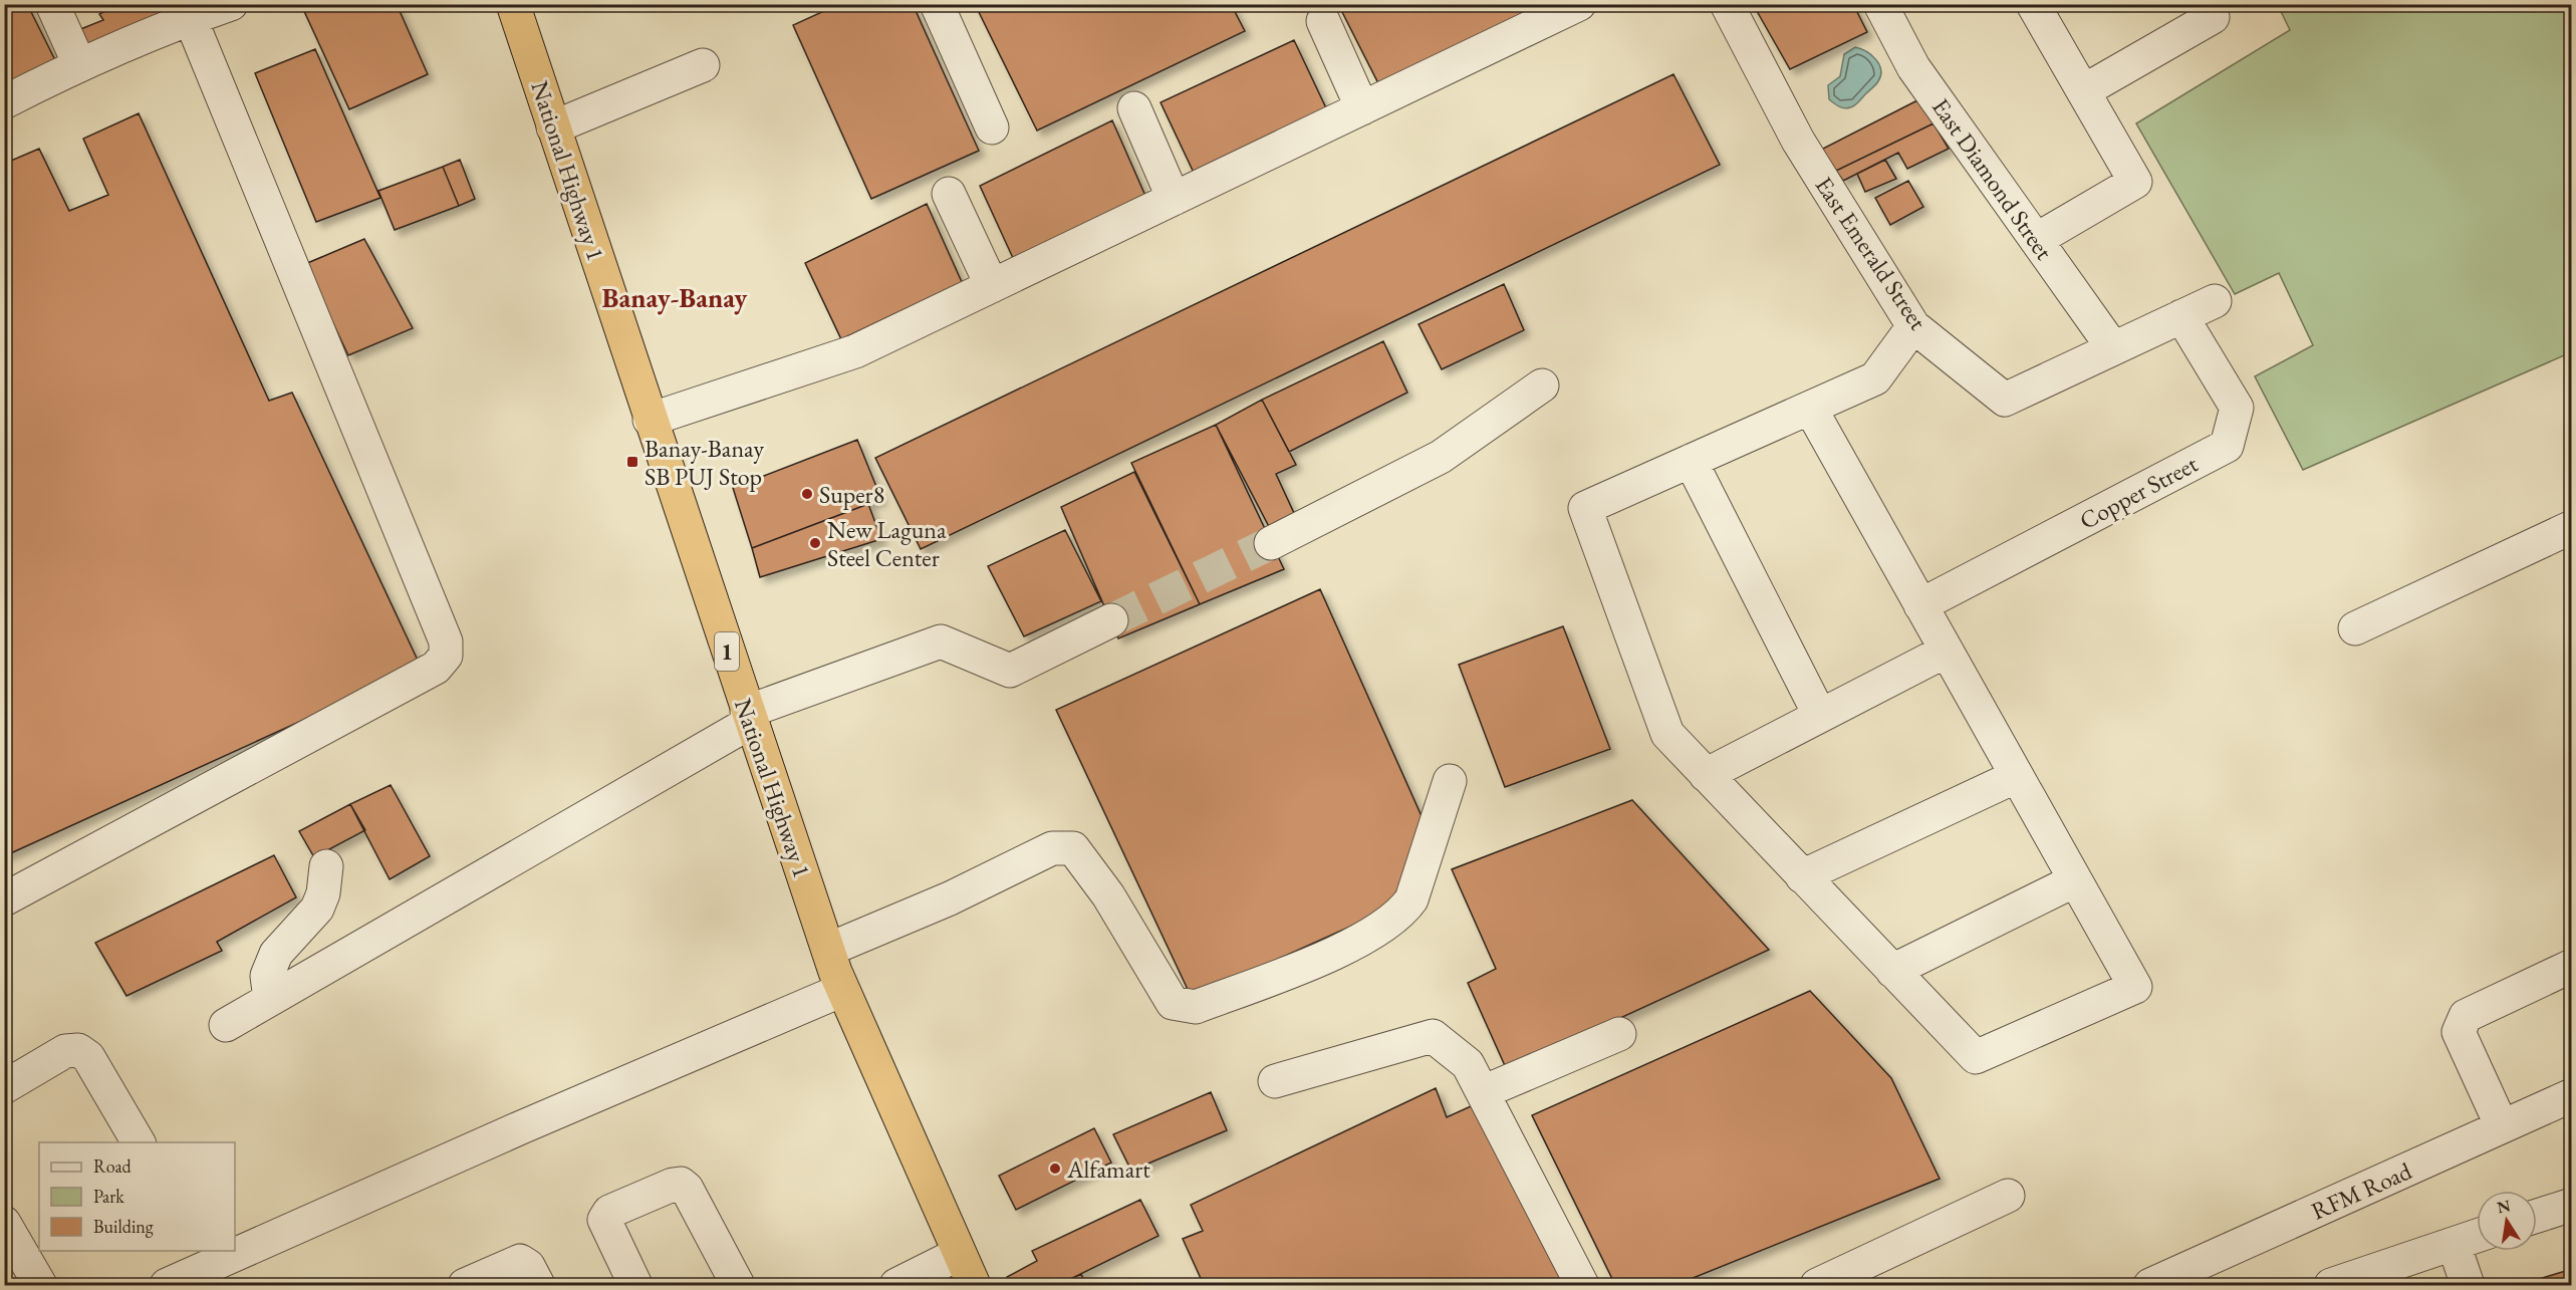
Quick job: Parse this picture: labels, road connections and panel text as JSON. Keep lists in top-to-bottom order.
{
  "streets": {
    "highway": ["National Highway 1", "1"],
    "street": [
      "East Diamond Street",
      "East Emerald Street",
      "Copper Street",
      "RFM Road"
    ]
  },
  "crossings": [
    ["East Diamond Street", "East Emerald Street"],
    ["East Emerald Street", "Copper Street"]
  ],
  "districts": ["Banay-Banay"],
  "places": {
    "transit": ["Banay-Banay SB PUJ Stop"],
    "other": ["Super8", "New Laguna Steel Center", "Alfamart"]
  },
  "legend": ["Road", "Park", "Building"],
  "north": "top"
}
